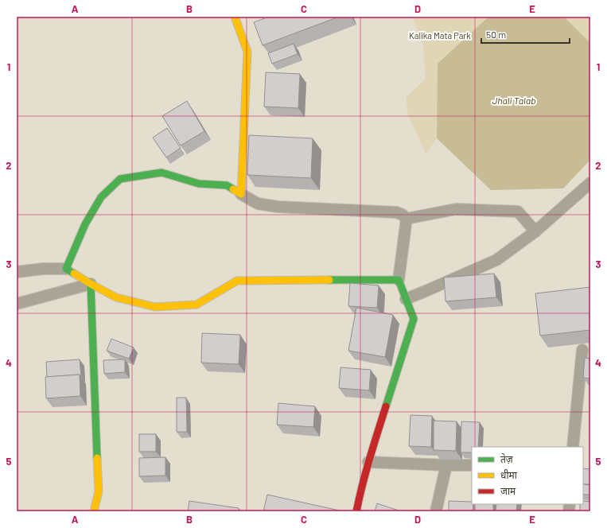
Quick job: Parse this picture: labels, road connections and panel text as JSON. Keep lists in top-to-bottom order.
{
  "water": ["Jhali Talab"],
  "parks": ["Kalika Mata Park"],
  "legend": ["तेज़", "धीमा", "जाम"],
  "scale_bar": "50 m",
  "grid": {
    "columns": [
      "A",
      "B",
      "C",
      "D",
      "E"
    ],
    "rows": [
      "1",
      "2",
      "3",
      "4",
      "5"
    ]
  }
}
